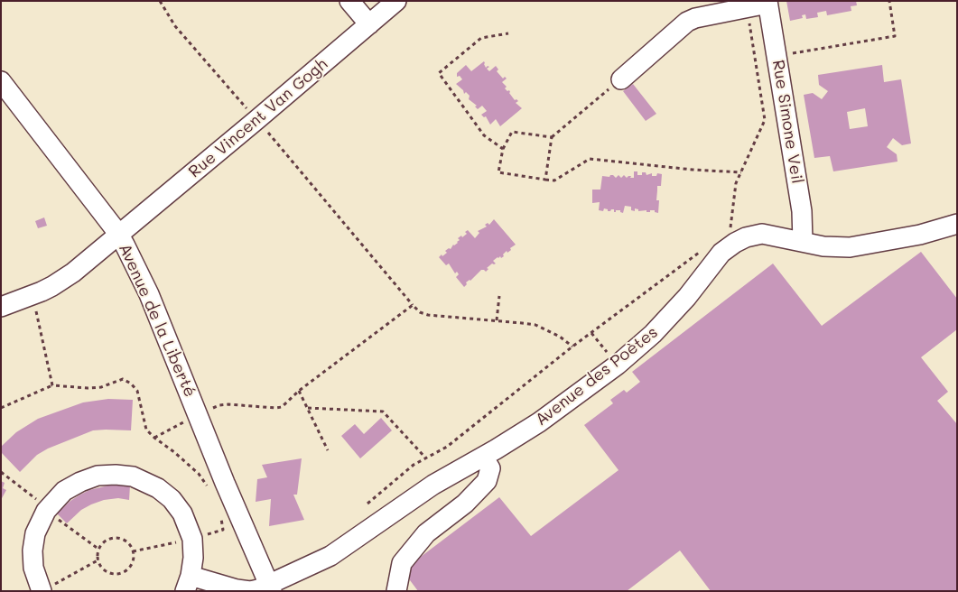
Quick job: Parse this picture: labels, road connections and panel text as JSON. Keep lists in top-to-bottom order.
{
  "streets": {
    "street": [
      "Rue Vincent Van Gogh",
      "Rue Simone Veil",
      "Avenue de la Liberté",
      "Avenue des Poètes"
    ]
  },
  "crossings": [
    ["Rue Vincent Van Gogh", "Avenue de la Liberté"],
    ["Rue Simone Veil", "Avenue des Poètes"],
    ["Avenue de la Liberté", "Avenue des Poètes"]
  ]
}
